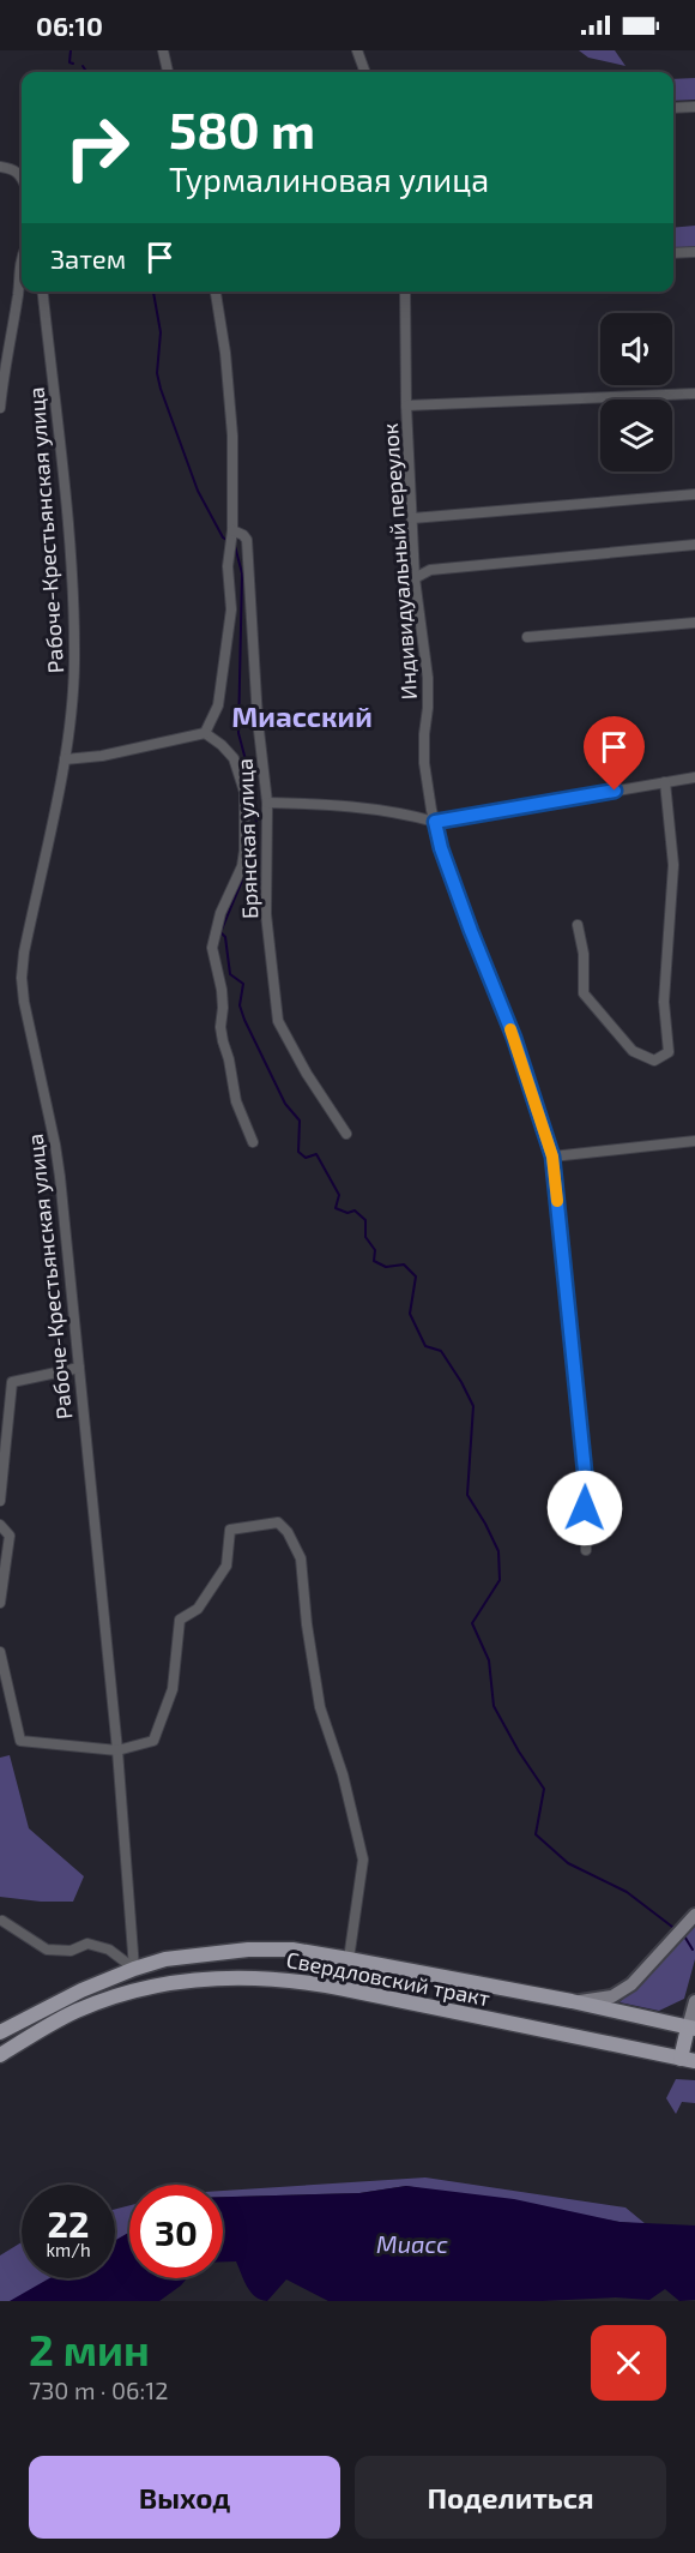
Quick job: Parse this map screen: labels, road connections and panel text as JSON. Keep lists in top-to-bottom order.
{
  "streets": {
    "main road": ["Свердловский тракт"],
    "street": ["Рабоче-Крестьянская улица", "Индивидуальный переулок", "Брянская улица"]
  },
  "crossings": [
    ["Рабоче-Крестьянская улица", "Свердловский тракт"]
  ],
  "districts": ["Миасский"],
  "water": ["Миасс"],
  "page": {
    "status": "06:10",
    "turn": ["580 m", "Турмалиновая улица"],
    "then": "Затем",
    "speed": "22 km/h",
    "limit": "30",
    "heading": ["2 мин", "730 m · 06:12"],
    "buttons": ["Выход", "Поделиться"]
  }
}
